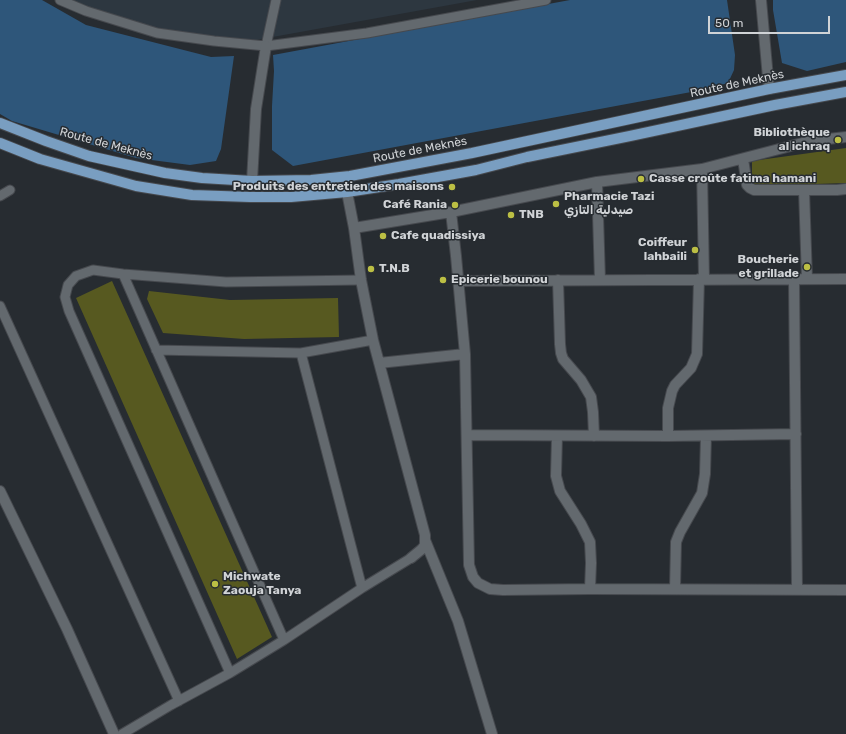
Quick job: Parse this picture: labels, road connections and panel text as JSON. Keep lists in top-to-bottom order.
{
  "streets": {
    "main road": ["Route de Meknès"]
  },
  "places": [
    "Bibliothèque al ichraq",
    "Casse croûte fatima hamani",
    "Produits des entretien des maisons",
    "Pharmacie Tazi صيدلية التازي",
    "Café Rania",
    "TNB",
    "Cafe quadissiya",
    "Coiffeur lahbaili",
    "Boucherie et grillade",
    "T.N.B",
    "Epicerie bounou",
    "Michwate Zaouja Tanya"
  ],
  "scale_bar": "50 m"
}
